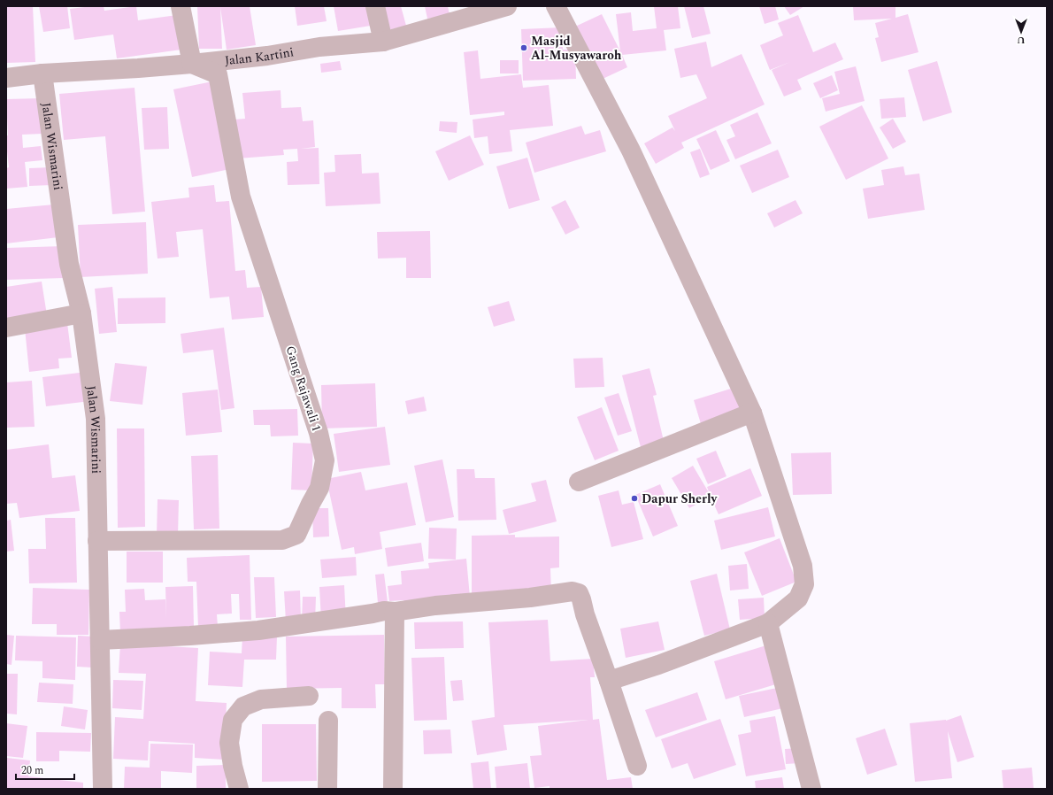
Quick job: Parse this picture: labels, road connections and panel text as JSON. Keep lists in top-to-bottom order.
{
  "streets": {
    "street": ["Jalan Kartini", "Jalan Wismarini", "Gang Rajawali 1"]
  },
  "crossings": [
    ["Jalan Kartini", "Jalan Wismarini"],
    ["Jalan Kartini", "Gang Rajawali 1"],
    ["Jalan Wismarini", "Gang Rajawali 1"]
  ],
  "places": ["Masjid Al-Musyawaroh", "Dapur Sherly"],
  "scale_bar": "20 m",
  "north": "bottom"
}
